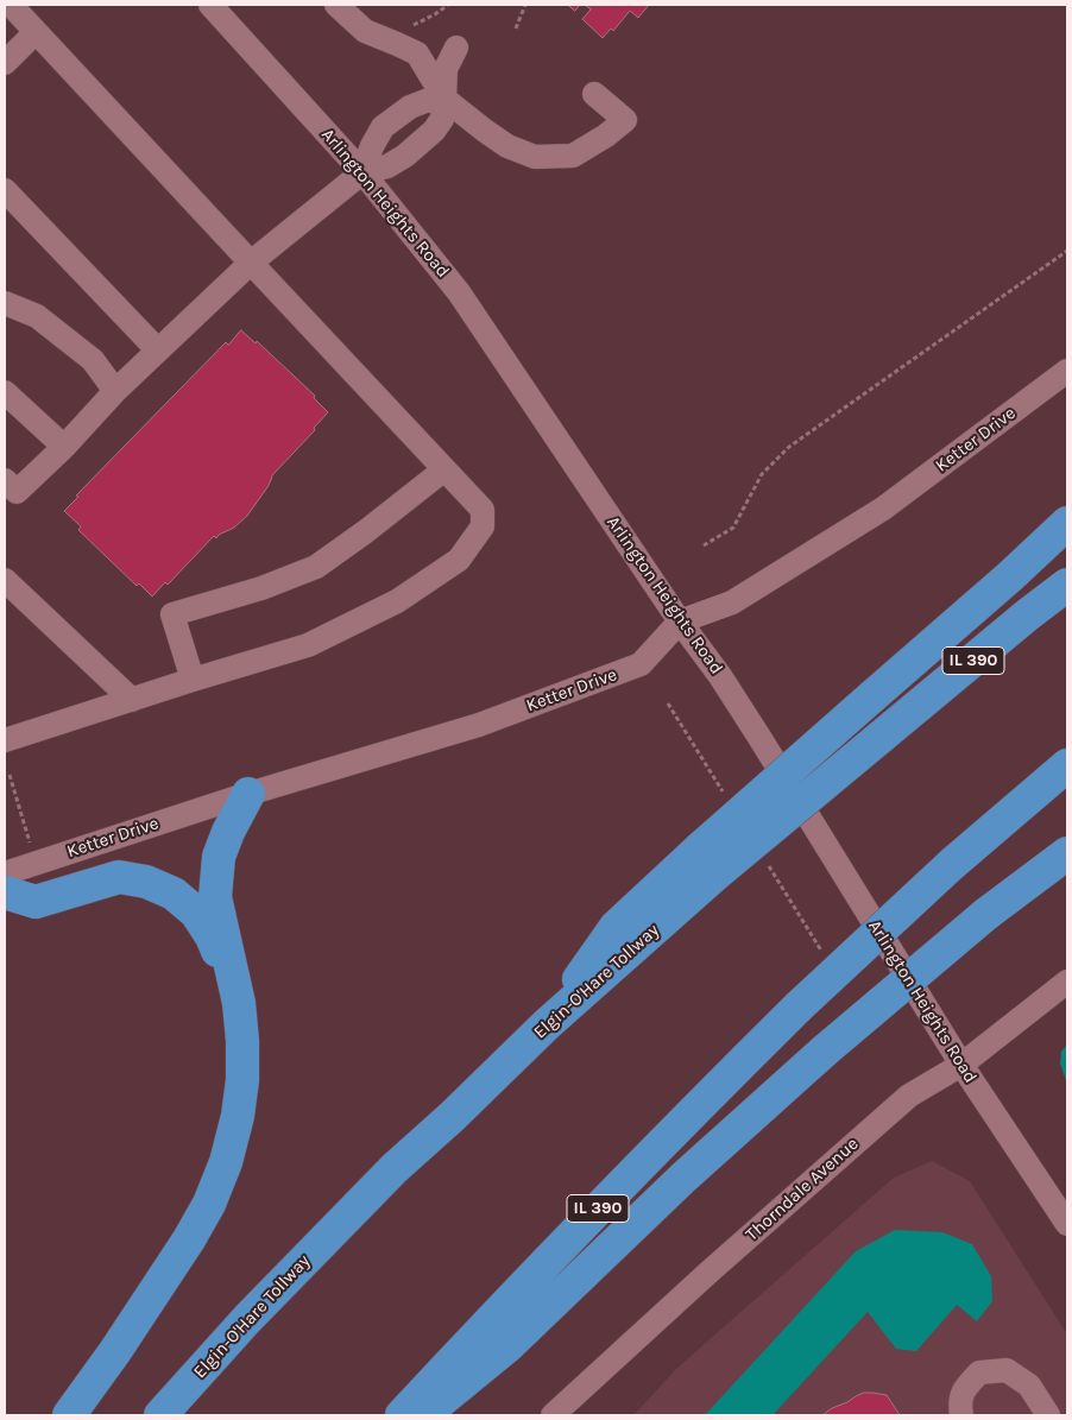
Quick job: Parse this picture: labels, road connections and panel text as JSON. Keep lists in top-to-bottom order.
{
  "streets": {
    "highway": ["IL 390", "Elgin-O'Hare Tollway"],
    "street": ["Arlington Heights Road", "Ketter Drive", "Thorndale Avenue"]
  },
  "crossings": [
    ["Arlington Heights Road", "Ketter Drive"],
    ["Arlington Heights Road", "Thorndale Avenue"]
  ]
}
